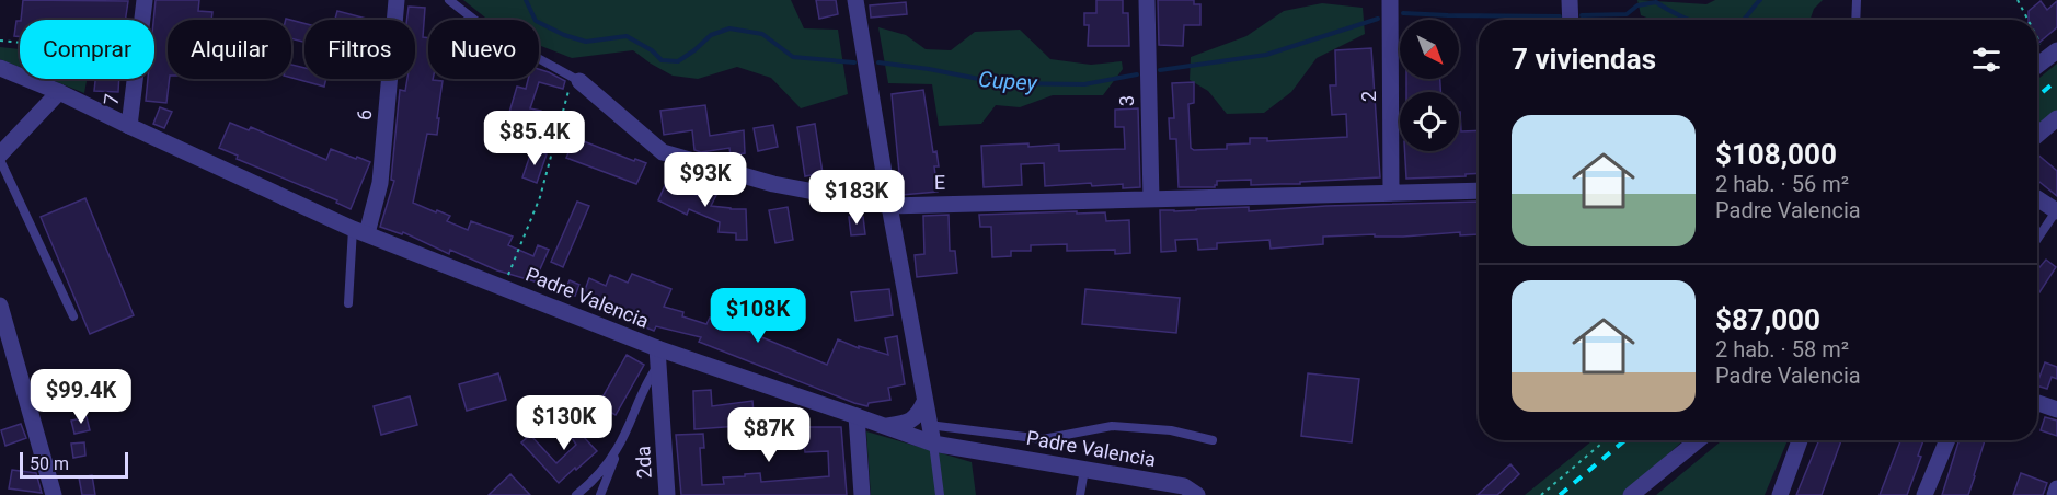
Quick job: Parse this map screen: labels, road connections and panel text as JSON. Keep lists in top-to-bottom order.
{
  "streets": {
    "street": [
      "2",
      "7",
      "3",
      "6",
      "E",
      "Padre Valencia",
      "2da"
    ]
  },
  "crossings": [
    ["2", "E"],
    ["7", "Padre Valencia"],
    ["3", "E"],
    ["6", "Padre Valencia"],
    ["Padre Valencia", "2da"]
  ],
  "water": ["Cupey"],
  "scale_bar": "50 m",
  "north": "bottom right",
  "page": {
    "chip": [
      "Comprar",
      "Alquilar",
      "Filtros",
      "Nuevo"
    ],
    "heading": "7 viviendas",
    "list": [
      {
        "name": "$108,000",
        "note": "2 hab. · 56 m² · Padre Valencia"
      },
      {
        "name": "$87,000",
        "note": "2 hab. · 58 m² · Padre Valencia"
      }
    ],
    "price": [
      "$85.4K",
      "$93K",
      "$183K",
      "$108K",
      "$99.4K",
      "$130K",
      "$87K"
    ],
    "scale": "50 m"
  }
}
